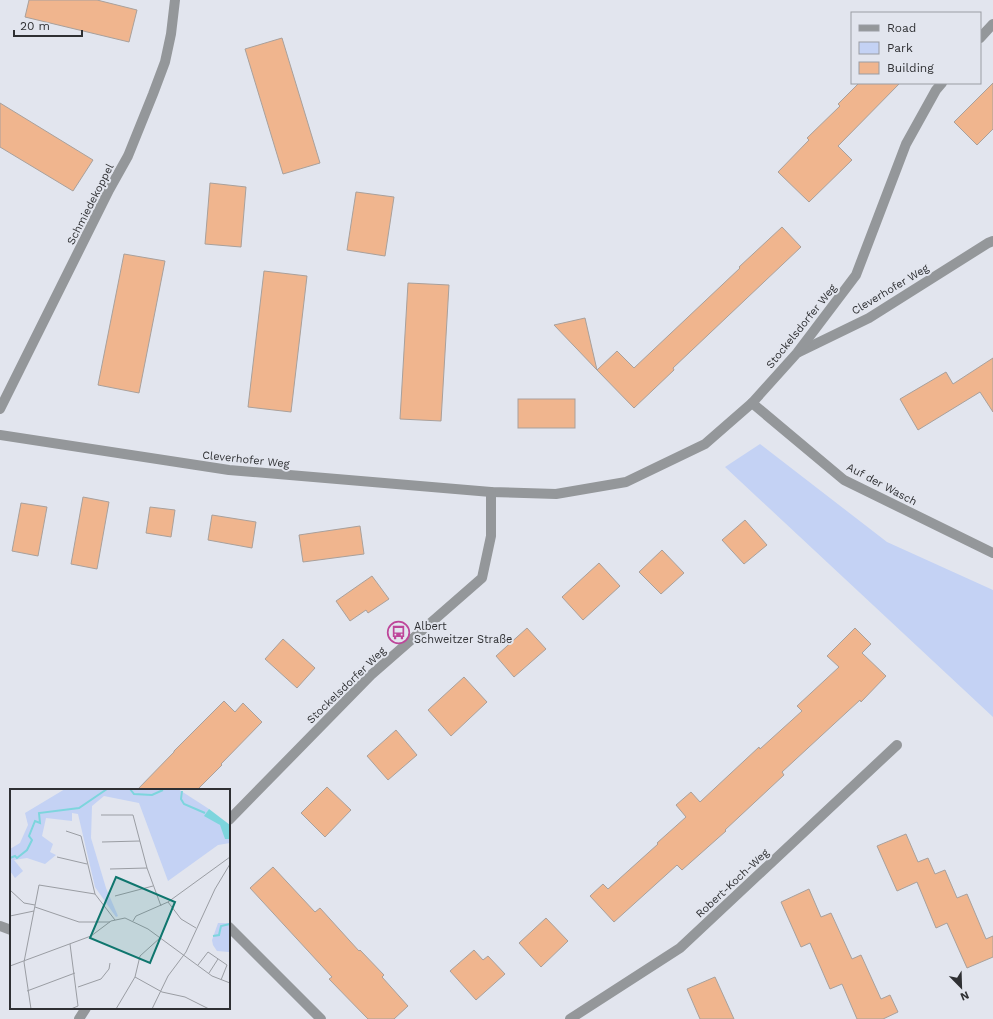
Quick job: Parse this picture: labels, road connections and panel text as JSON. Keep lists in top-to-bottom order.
{
  "streets": {
    "street": [
      "Schmiedekoppel",
      "Cleverhofer Weg",
      "Stockelsdorfer Weg",
      "Auf der Wasch",
      "Robert-Koch-Weg"
    ]
  },
  "crossings": [
    ["Cleverhofer Weg", "Stockelsdorfer Weg"],
    ["Stockelsdorfer Weg", "Auf der Wasch"]
  ],
  "places": {
    "bus stop": ["Albert Schweitzer Straße"]
  },
  "legend": ["Road", "Park", "Building"],
  "scale_bar": "20 m",
  "north": "bottom right"
}
